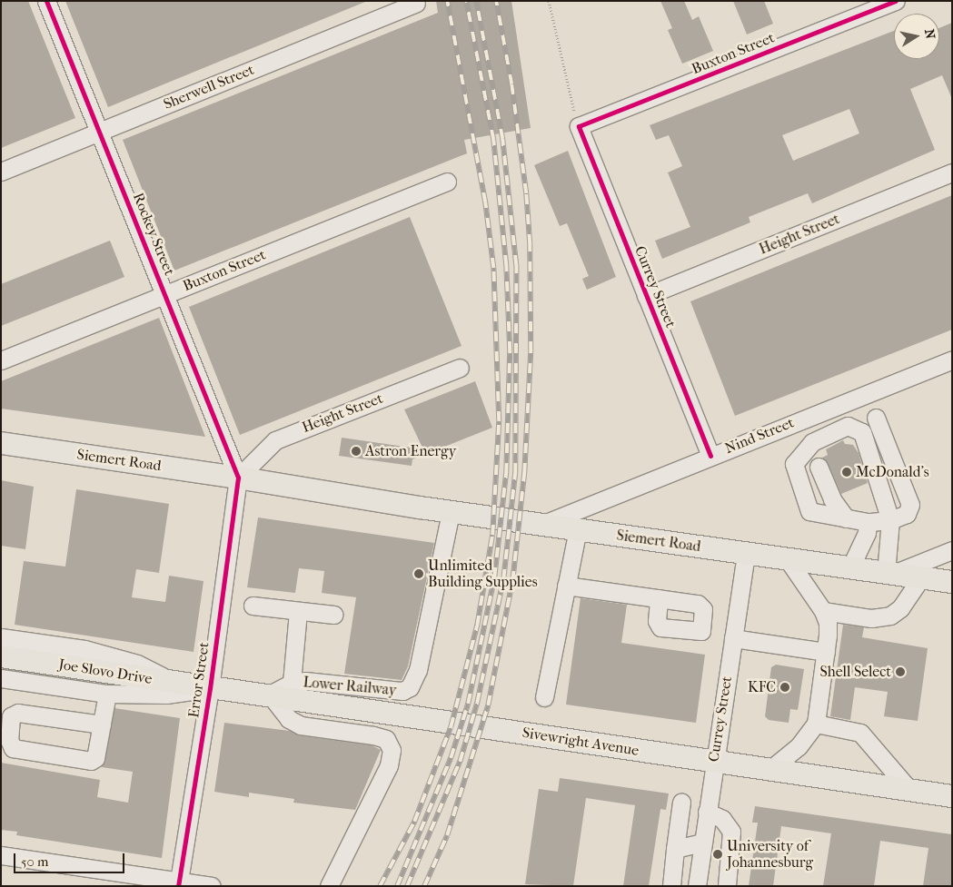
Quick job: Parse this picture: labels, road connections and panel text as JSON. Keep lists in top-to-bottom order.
{
  "streets": {
    "main road": ["Siemert Road", "Joe Slovo Drive", "Sivewright Avenue"],
    "street": [
      "Buxton Street",
      "Sherwell Street",
      "Rockey Street",
      "Height Street",
      "Currey Street",
      "Nind Street",
      "Error Street",
      "Lower Railway"
    ]
  },
  "crossings": [
    ["Buxton Street", "Rockey Street"],
    ["Buxton Street", "Currey Street"],
    ["Sherwell Street", "Rockey Street"],
    ["Rockey Street", "Height Street"],
    ["Rockey Street", "Siemert Road"],
    ["Rockey Street", "Error Street"],
    ["Height Street", "Currey Street"],
    ["Height Street", "Siemert Road"],
    ["Height Street", "Error Street"],
    ["Currey Street", "Nind Street"],
    ["Currey Street", "Siemert Road"],
    ["Currey Street", "Sivewright Avenue"],
    ["Nind Street", "Siemert Road"],
    ["Siemert Road", "Error Street"],
    ["Siemert Road", "Lower Railway"],
    ["Joe Slovo Drive", "Error Street"],
    ["Joe Slovo Drive", "Sivewright Avenue"],
    ["Error Street", "Sivewright Avenue"],
    ["Lower Railway", "Sivewright Avenue"]
  ],
  "places": [
    "Astron Energy",
    "McDonald's",
    "Unlimited Building Supplies",
    "Shell Select",
    "KFC",
    "University of Johannesburg"
  ],
  "scale_bar": "50 m",
  "north": "right"
}
